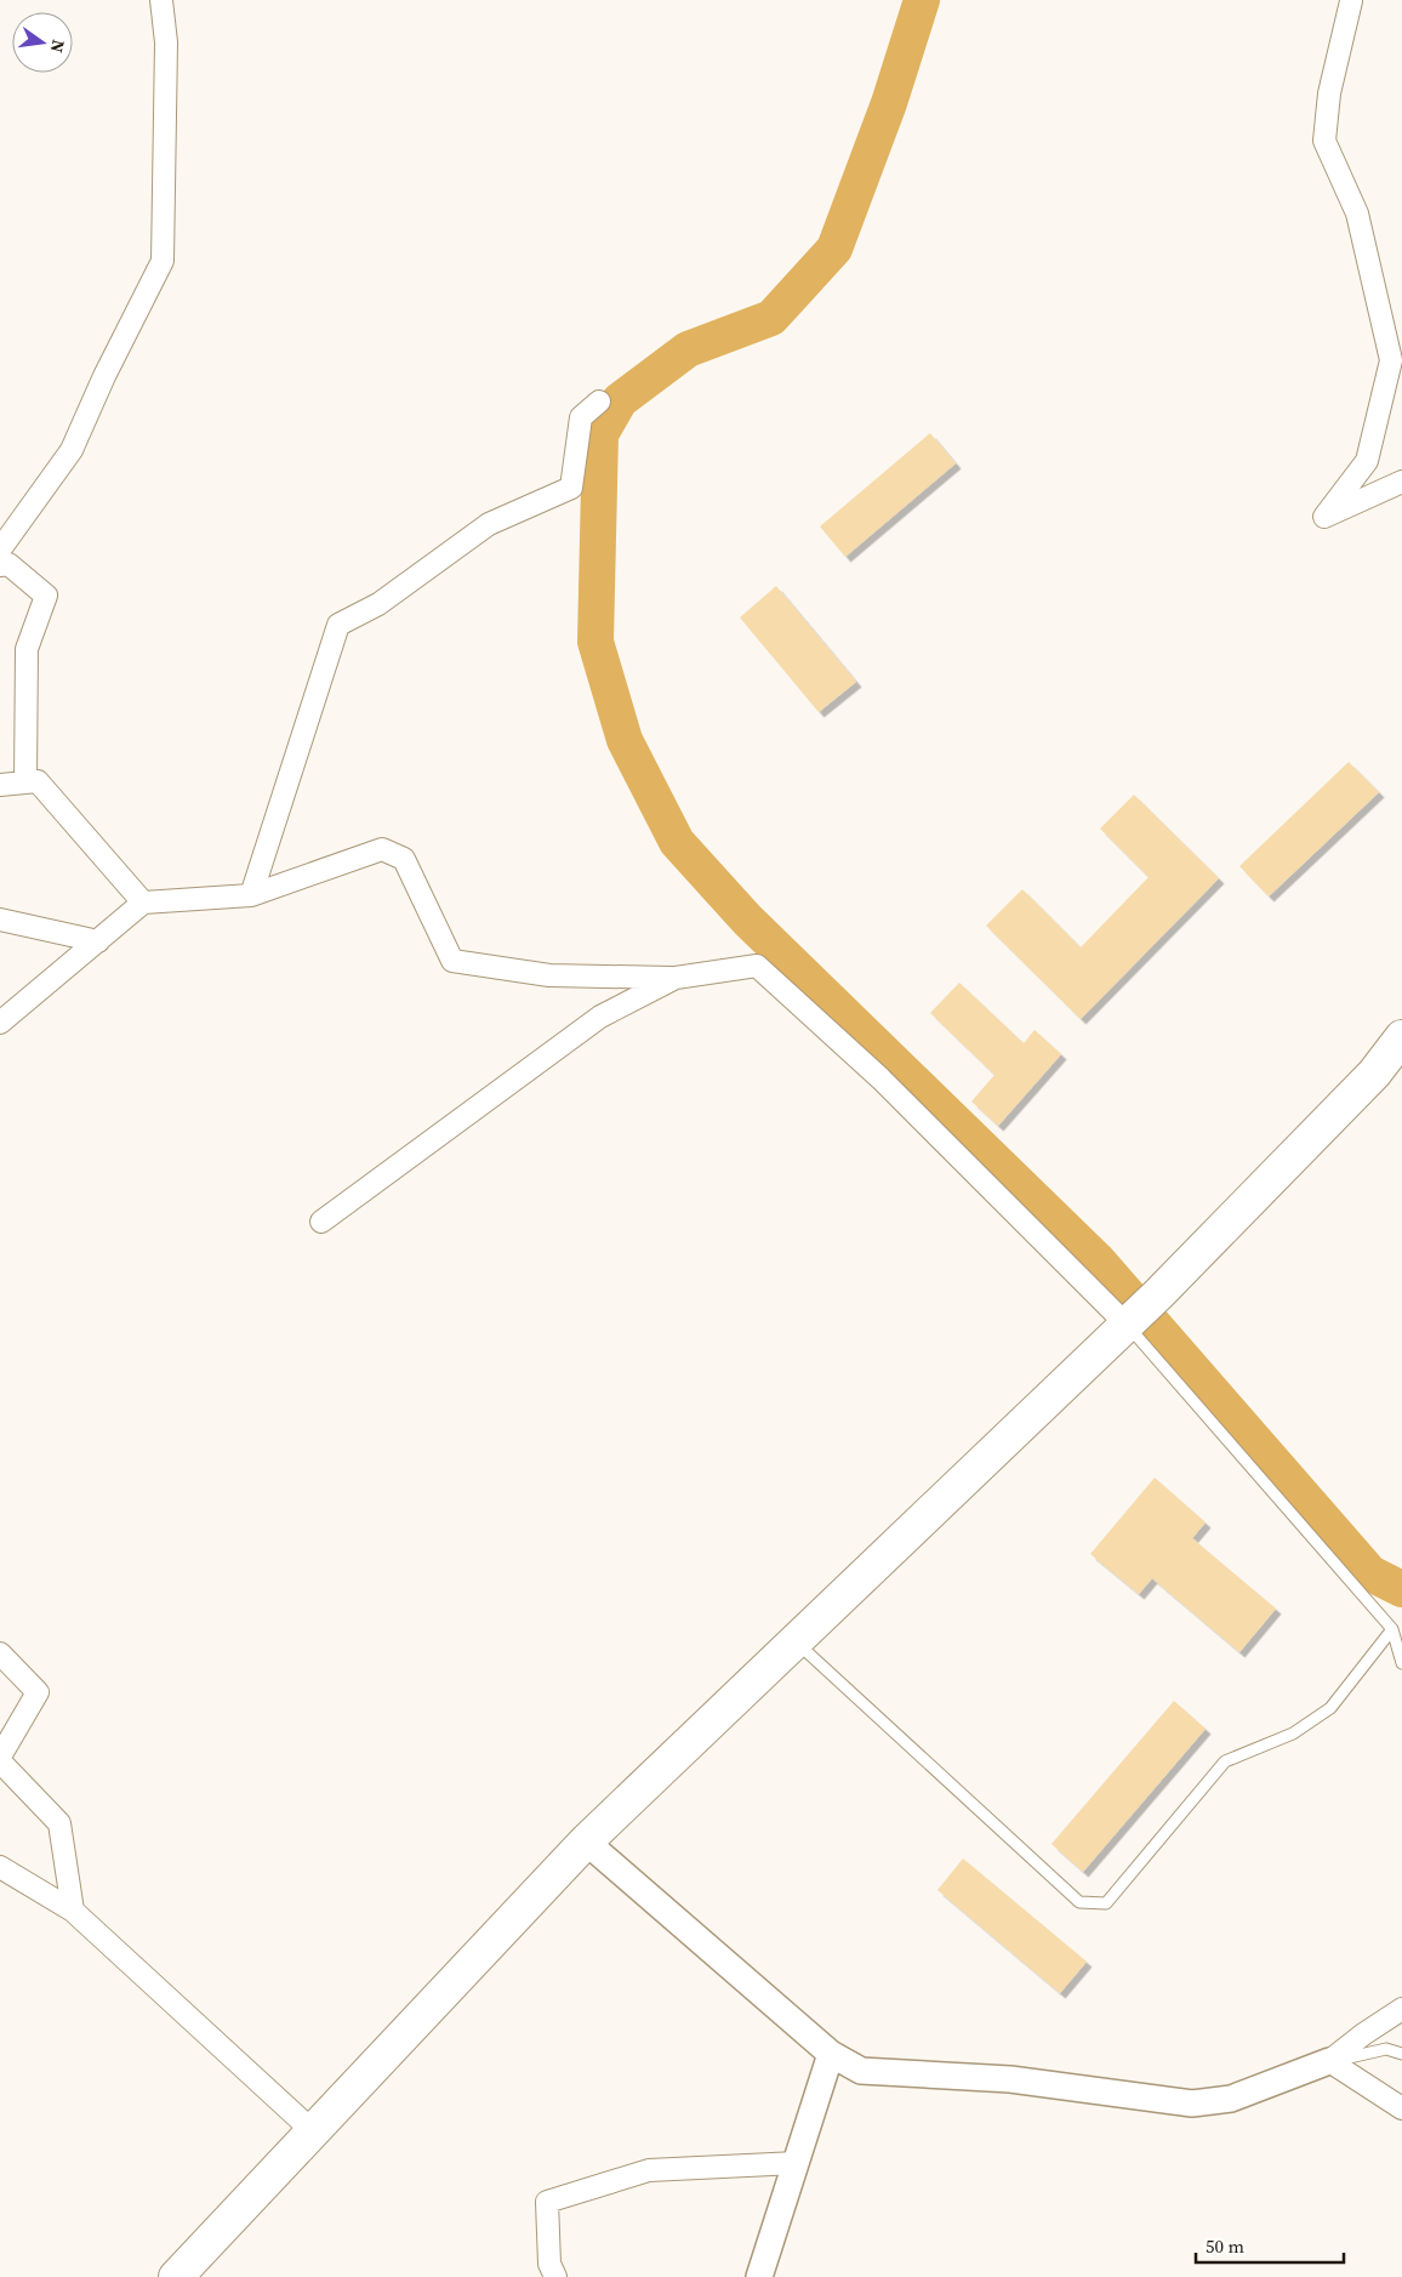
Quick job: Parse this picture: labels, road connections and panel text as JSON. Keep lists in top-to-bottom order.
{
  "scale_bar": "50 m",
  "north": "right"
}
